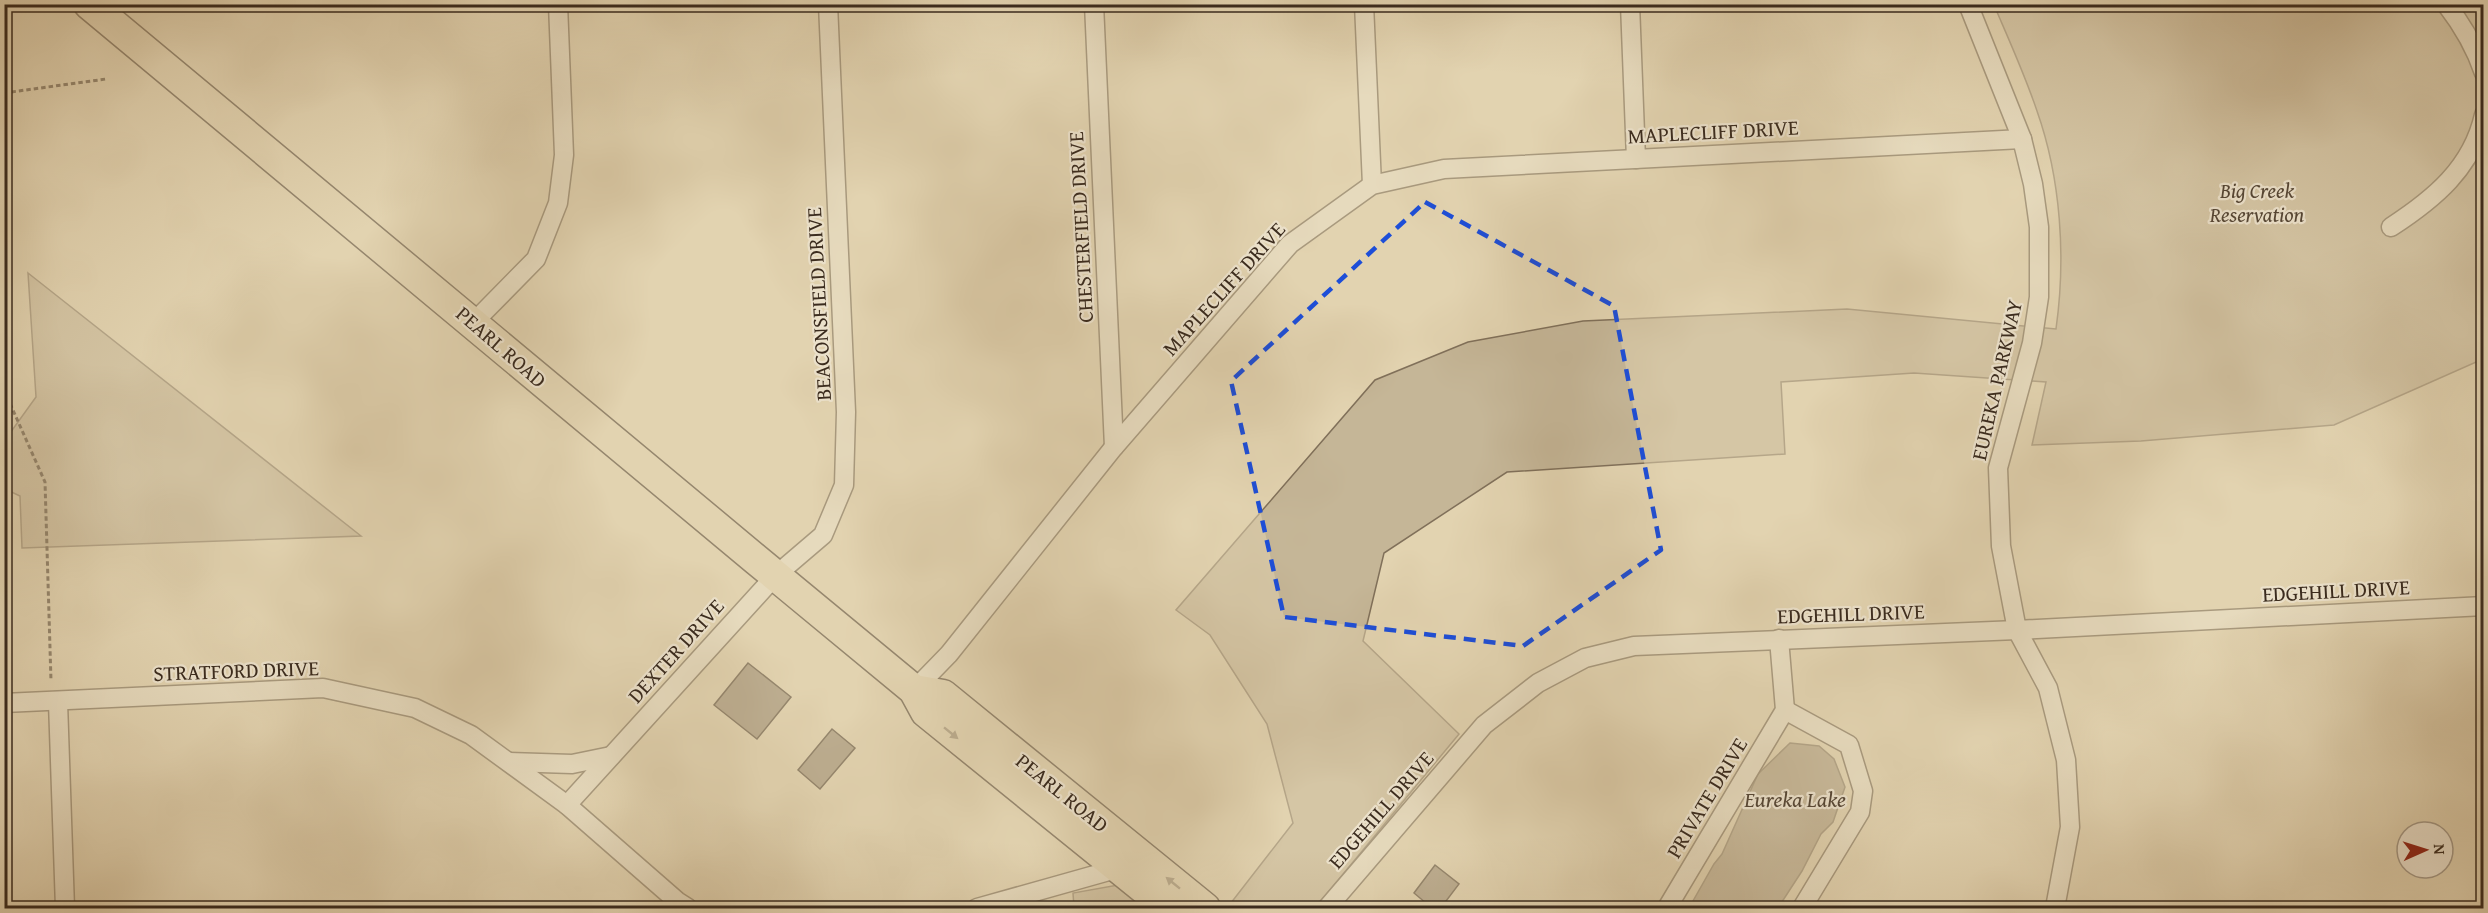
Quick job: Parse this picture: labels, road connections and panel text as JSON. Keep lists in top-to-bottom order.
{
  "streets": {
    "main road": ["PEARL ROAD"],
    "street": [
      "MAPLECLIFF DRIVE",
      "CHESTERFIELD DRIVE",
      "BEACONSFIELD DRIVE",
      "EUREKA PARKWAY",
      "EDGEHILL DRIVE",
      "DEXTER DRIVE",
      "STRATFORD DRIVE",
      "PRIVATE DRIVE"
    ]
  },
  "crossings": [
    ["MAPLECLIFF DRIVE", "CHESTERFIELD DRIVE"],
    ["MAPLECLIFF DRIVE", "PEARL ROAD"],
    ["MAPLECLIFF DRIVE", "EUREKA PARKWAY"],
    ["BEACONSFIELD DRIVE", "PEARL ROAD"],
    ["BEACONSFIELD DRIVE", "DEXTER DRIVE"],
    ["PEARL ROAD", "DEXTER DRIVE"],
    ["EUREKA PARKWAY", "EDGEHILL DRIVE"],
    ["DEXTER DRIVE", "STRATFORD DRIVE"]
  ],
  "water": ["Eureka Lake"],
  "parks": ["Big Creek Reservation"],
  "north": "right"
}
